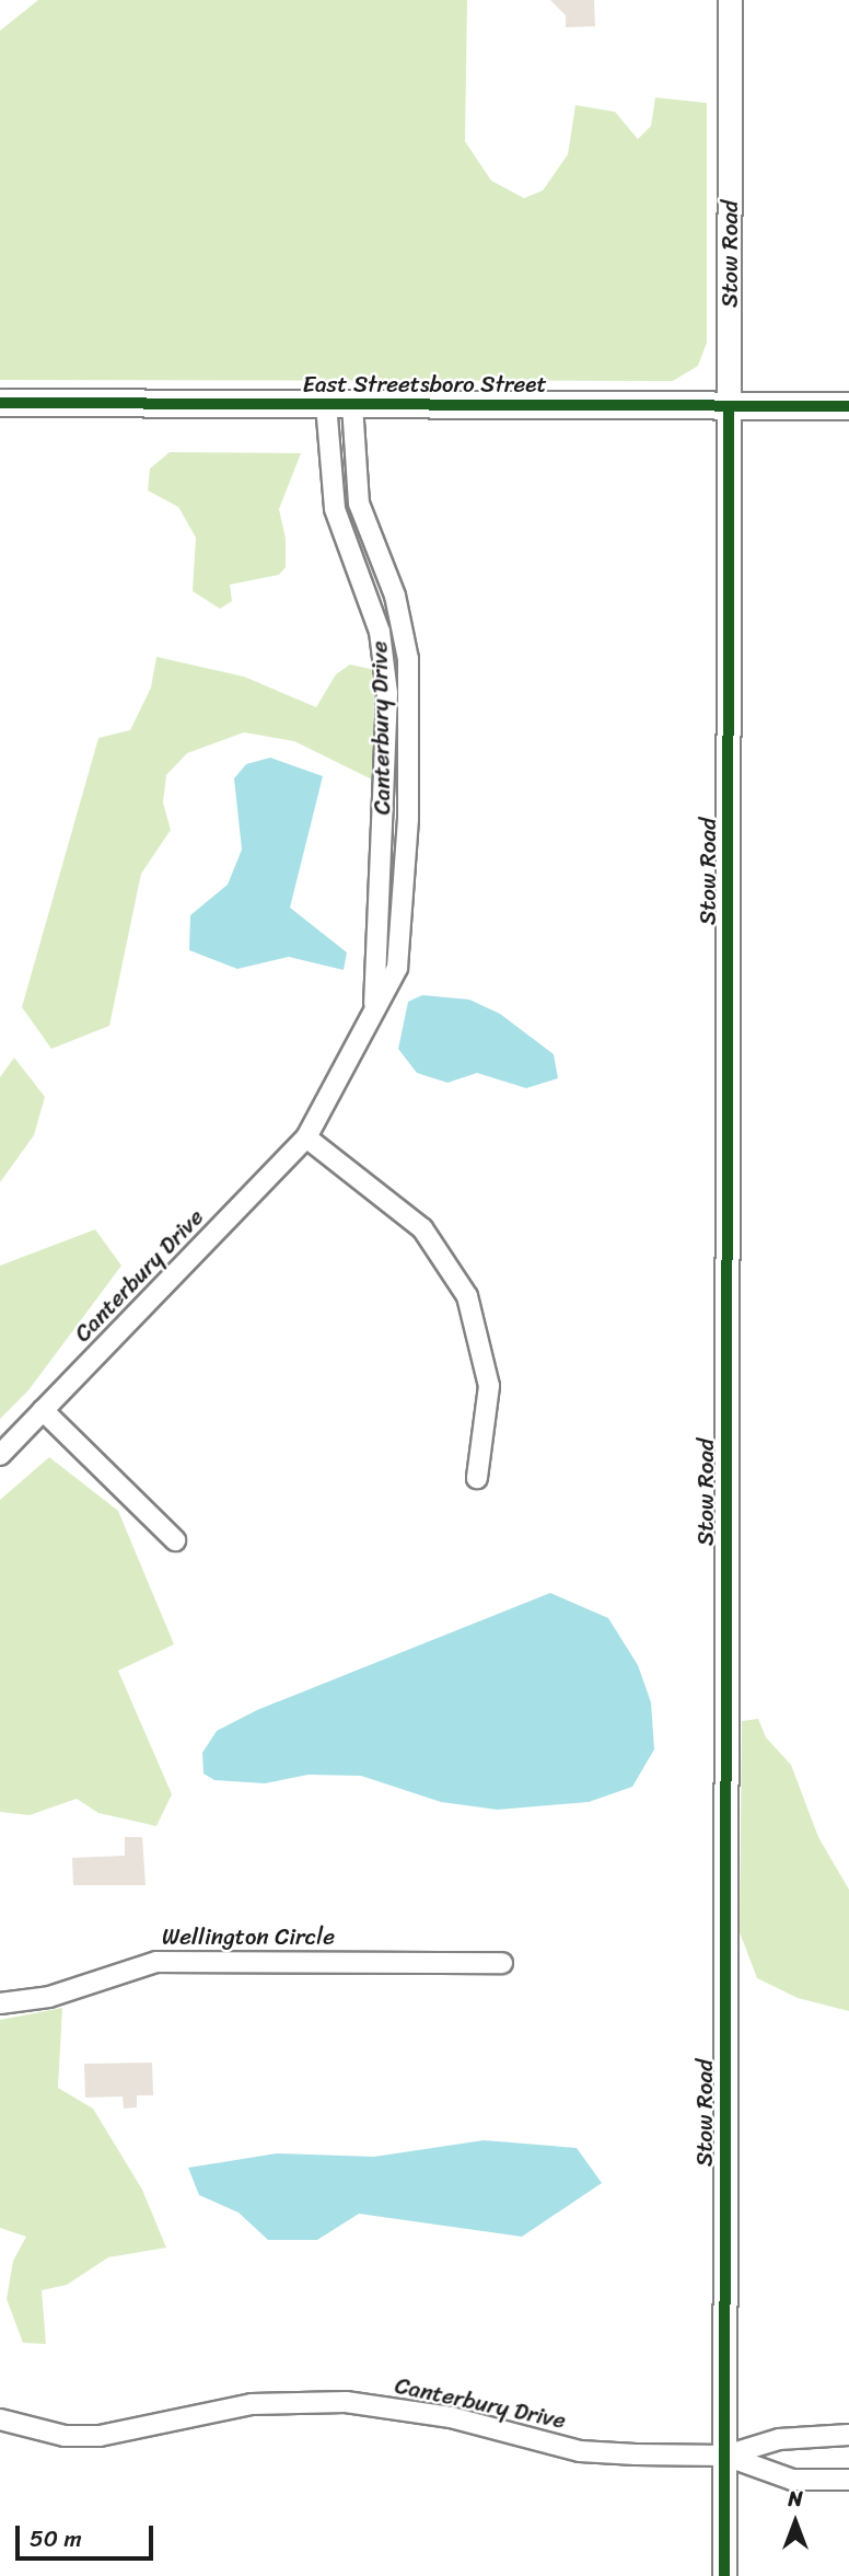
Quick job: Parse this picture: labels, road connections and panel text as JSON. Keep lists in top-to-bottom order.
{
  "streets": {
    "main road": ["East Streetsboro Street"],
    "street": ["Stow Road", "Canterbury Drive", "Wellington Circle"]
  },
  "crossings": [
    ["Stow Road", "East Streetsboro Street"],
    ["Stow Road", "Canterbury Drive"],
    ["East Streetsboro Street", "Canterbury Drive"]
  ],
  "scale_bar": "50 m",
  "north": "top"
}
